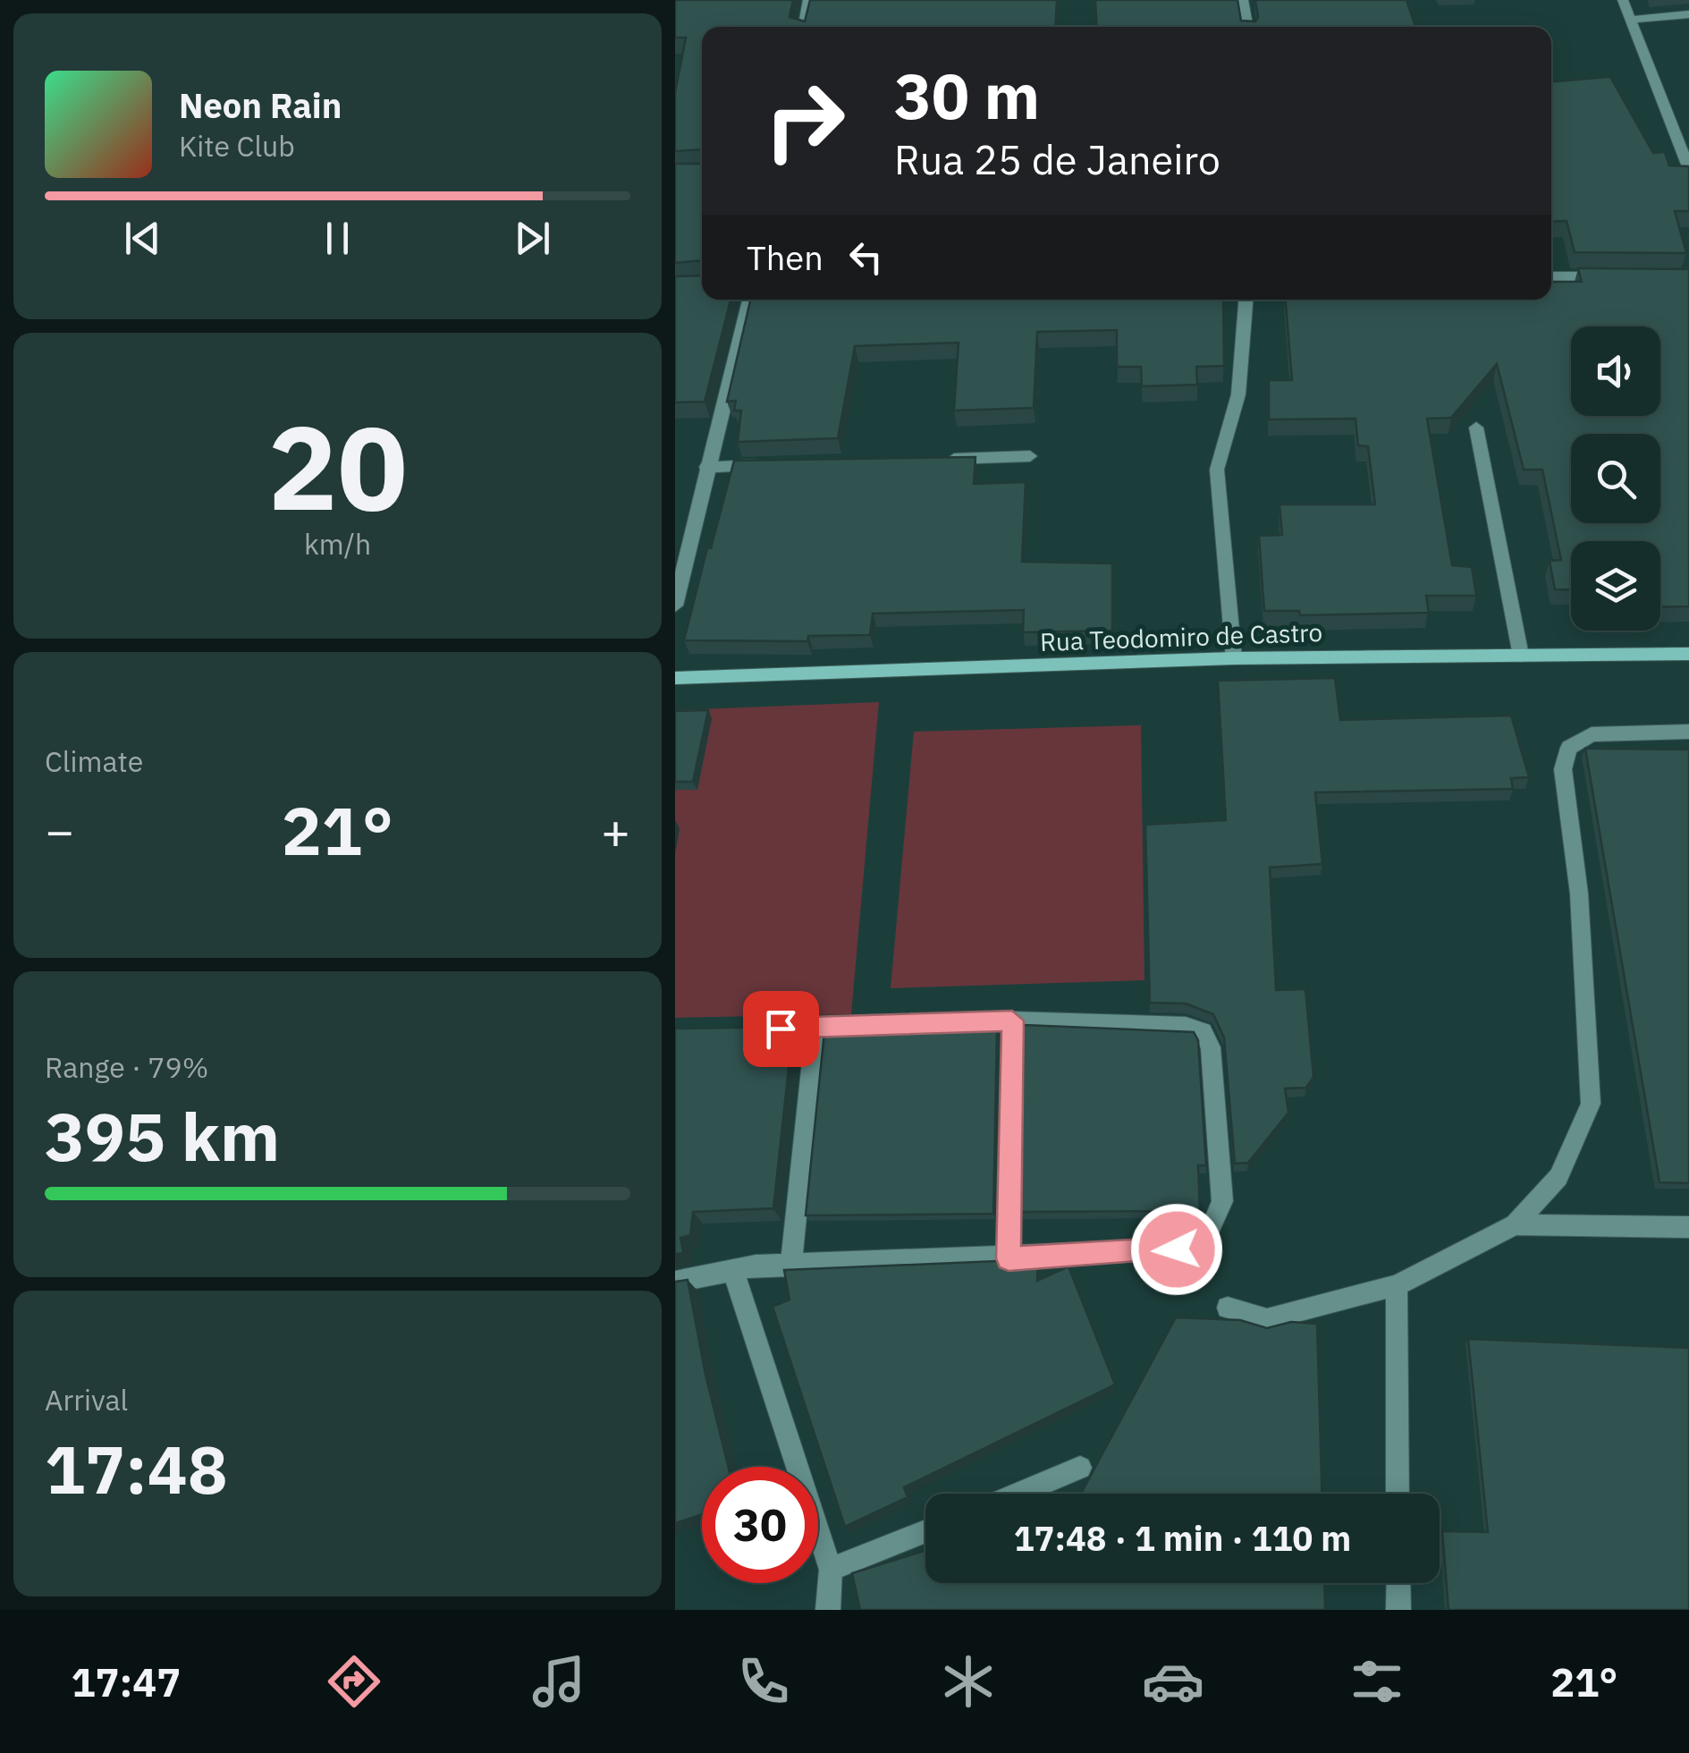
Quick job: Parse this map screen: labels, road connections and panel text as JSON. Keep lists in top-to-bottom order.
{
  "streets": {
    "street": ["Rua Teodomiro de Castro"]
  },
  "page": {
    "turn": ["30 m", "Rua 25 de Janeiro"],
    "song": ["Neon Rain", "Kite Club"],
    "then": "Then",
    "tile": [
      ["20", "km/h"],
      "Climate",
      ["Range · 79%", "395 km"],
      ["Arrival", "17:48"]
    ],
    "heat": ["−", "21°", "+"],
    "limit": "30",
    "trip": "17:48 · 1 min · 110 m",
    "tabs": ["17:47", "21°"]
  }
}
